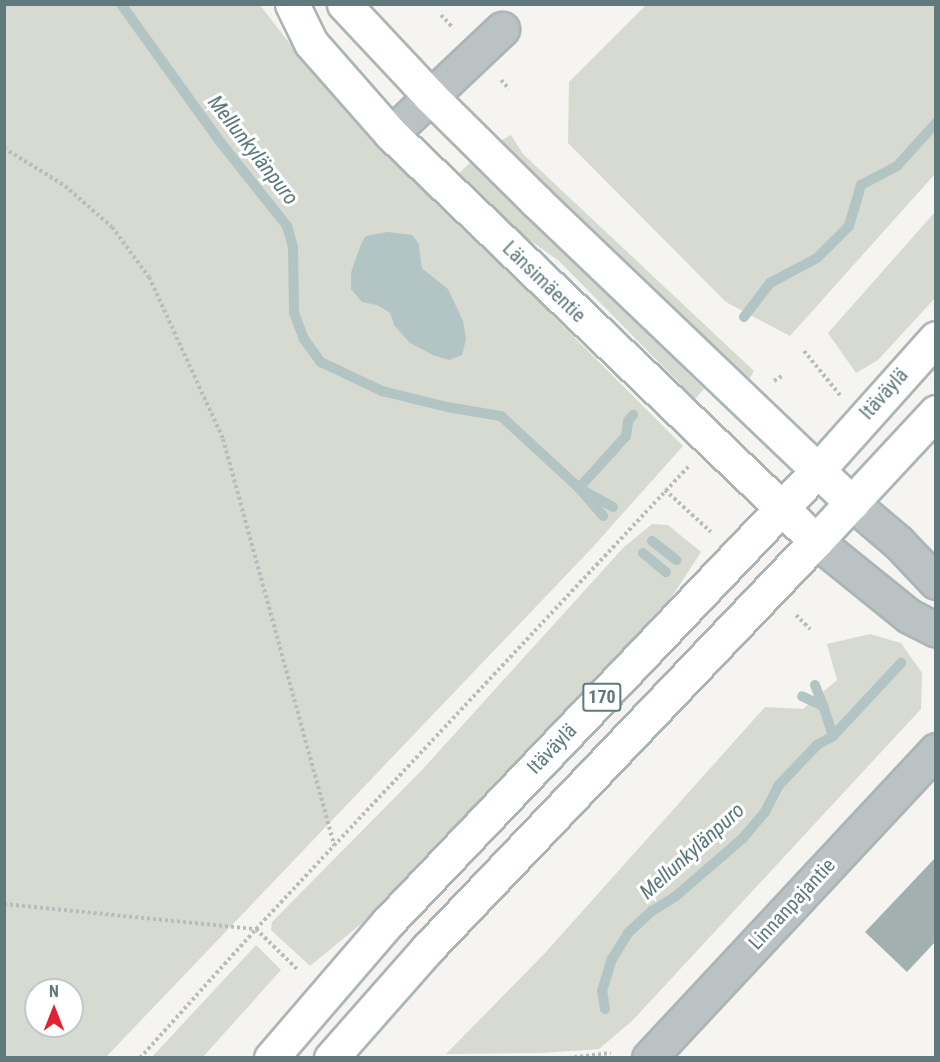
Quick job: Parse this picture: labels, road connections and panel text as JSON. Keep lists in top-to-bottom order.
{
  "streets": {
    "main road": ["Länsimäentie", "Itäväylä", "170"],
    "street": ["Linnanpajantie"]
  },
  "crossings": [
    ["Länsimäentie", "Itäväylä"],
    ["Länsimäentie", "170"]
  ],
  "water": ["Mellunkylänpuro"],
  "north": "top"
}
